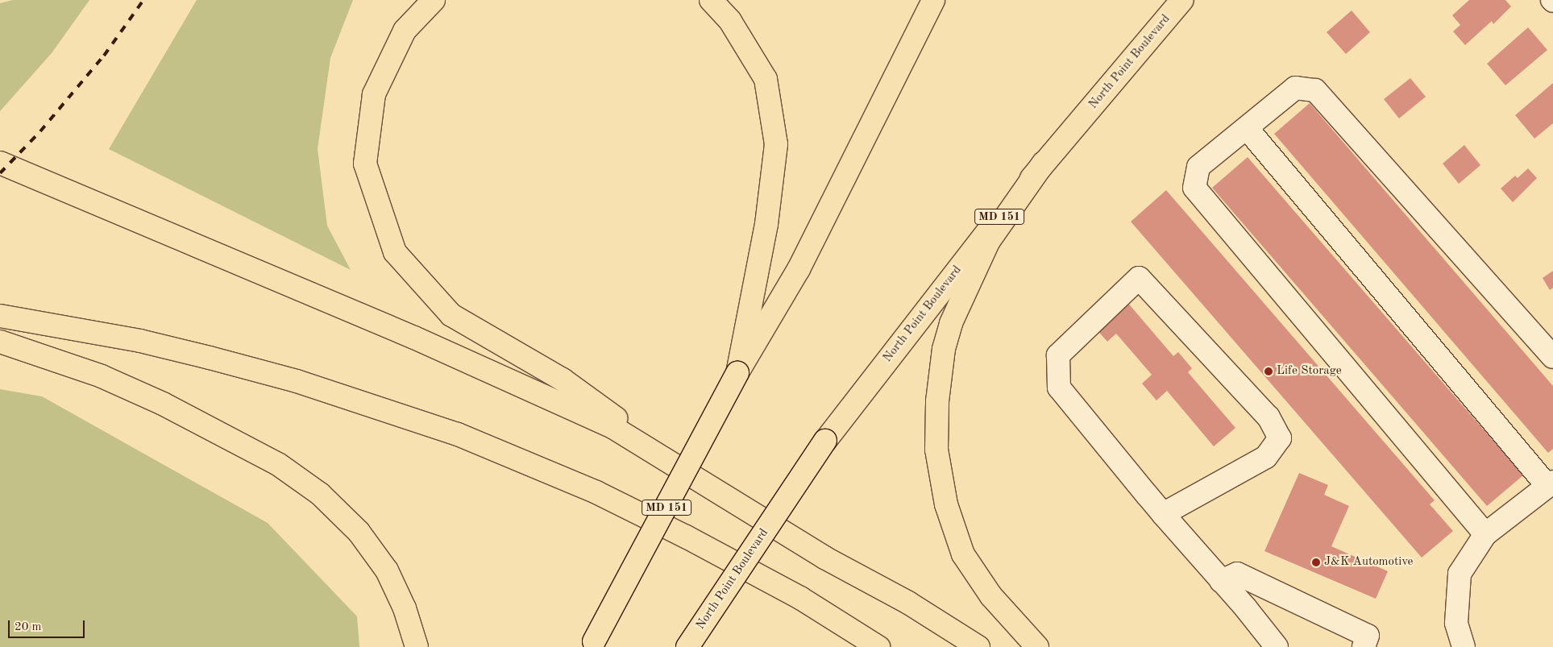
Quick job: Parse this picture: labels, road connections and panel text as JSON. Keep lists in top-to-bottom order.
{
  "streets": {
    "main road": ["North Point Boulevard", "MD 151"]
  },
  "places": ["Life Storage", "J&K Automotive"],
  "scale_bar": "20 m"
}
